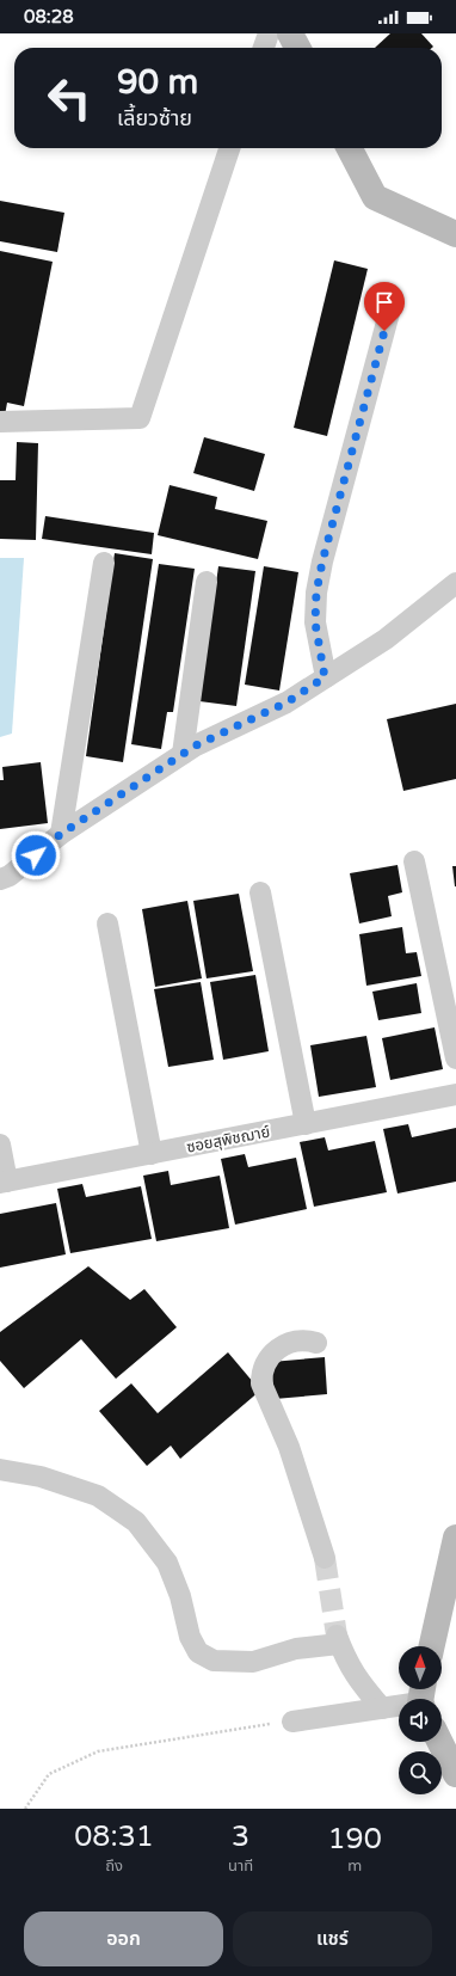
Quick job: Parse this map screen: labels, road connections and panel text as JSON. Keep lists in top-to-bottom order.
{
  "streets": {
    "street": ["ซอยสุพิชฌาย์"]
  },
  "north": "top",
  "page": {
    "status": "08:28",
    "turn": ["90 m", "เลี้ยวซ้าย"],
    "eta": [
      "08:31",
      "ถึง",
      "3",
      "นาที",
      "190",
      "m"
    ],
    "buttons": ["ออก", "แชร์"]
  }
}
